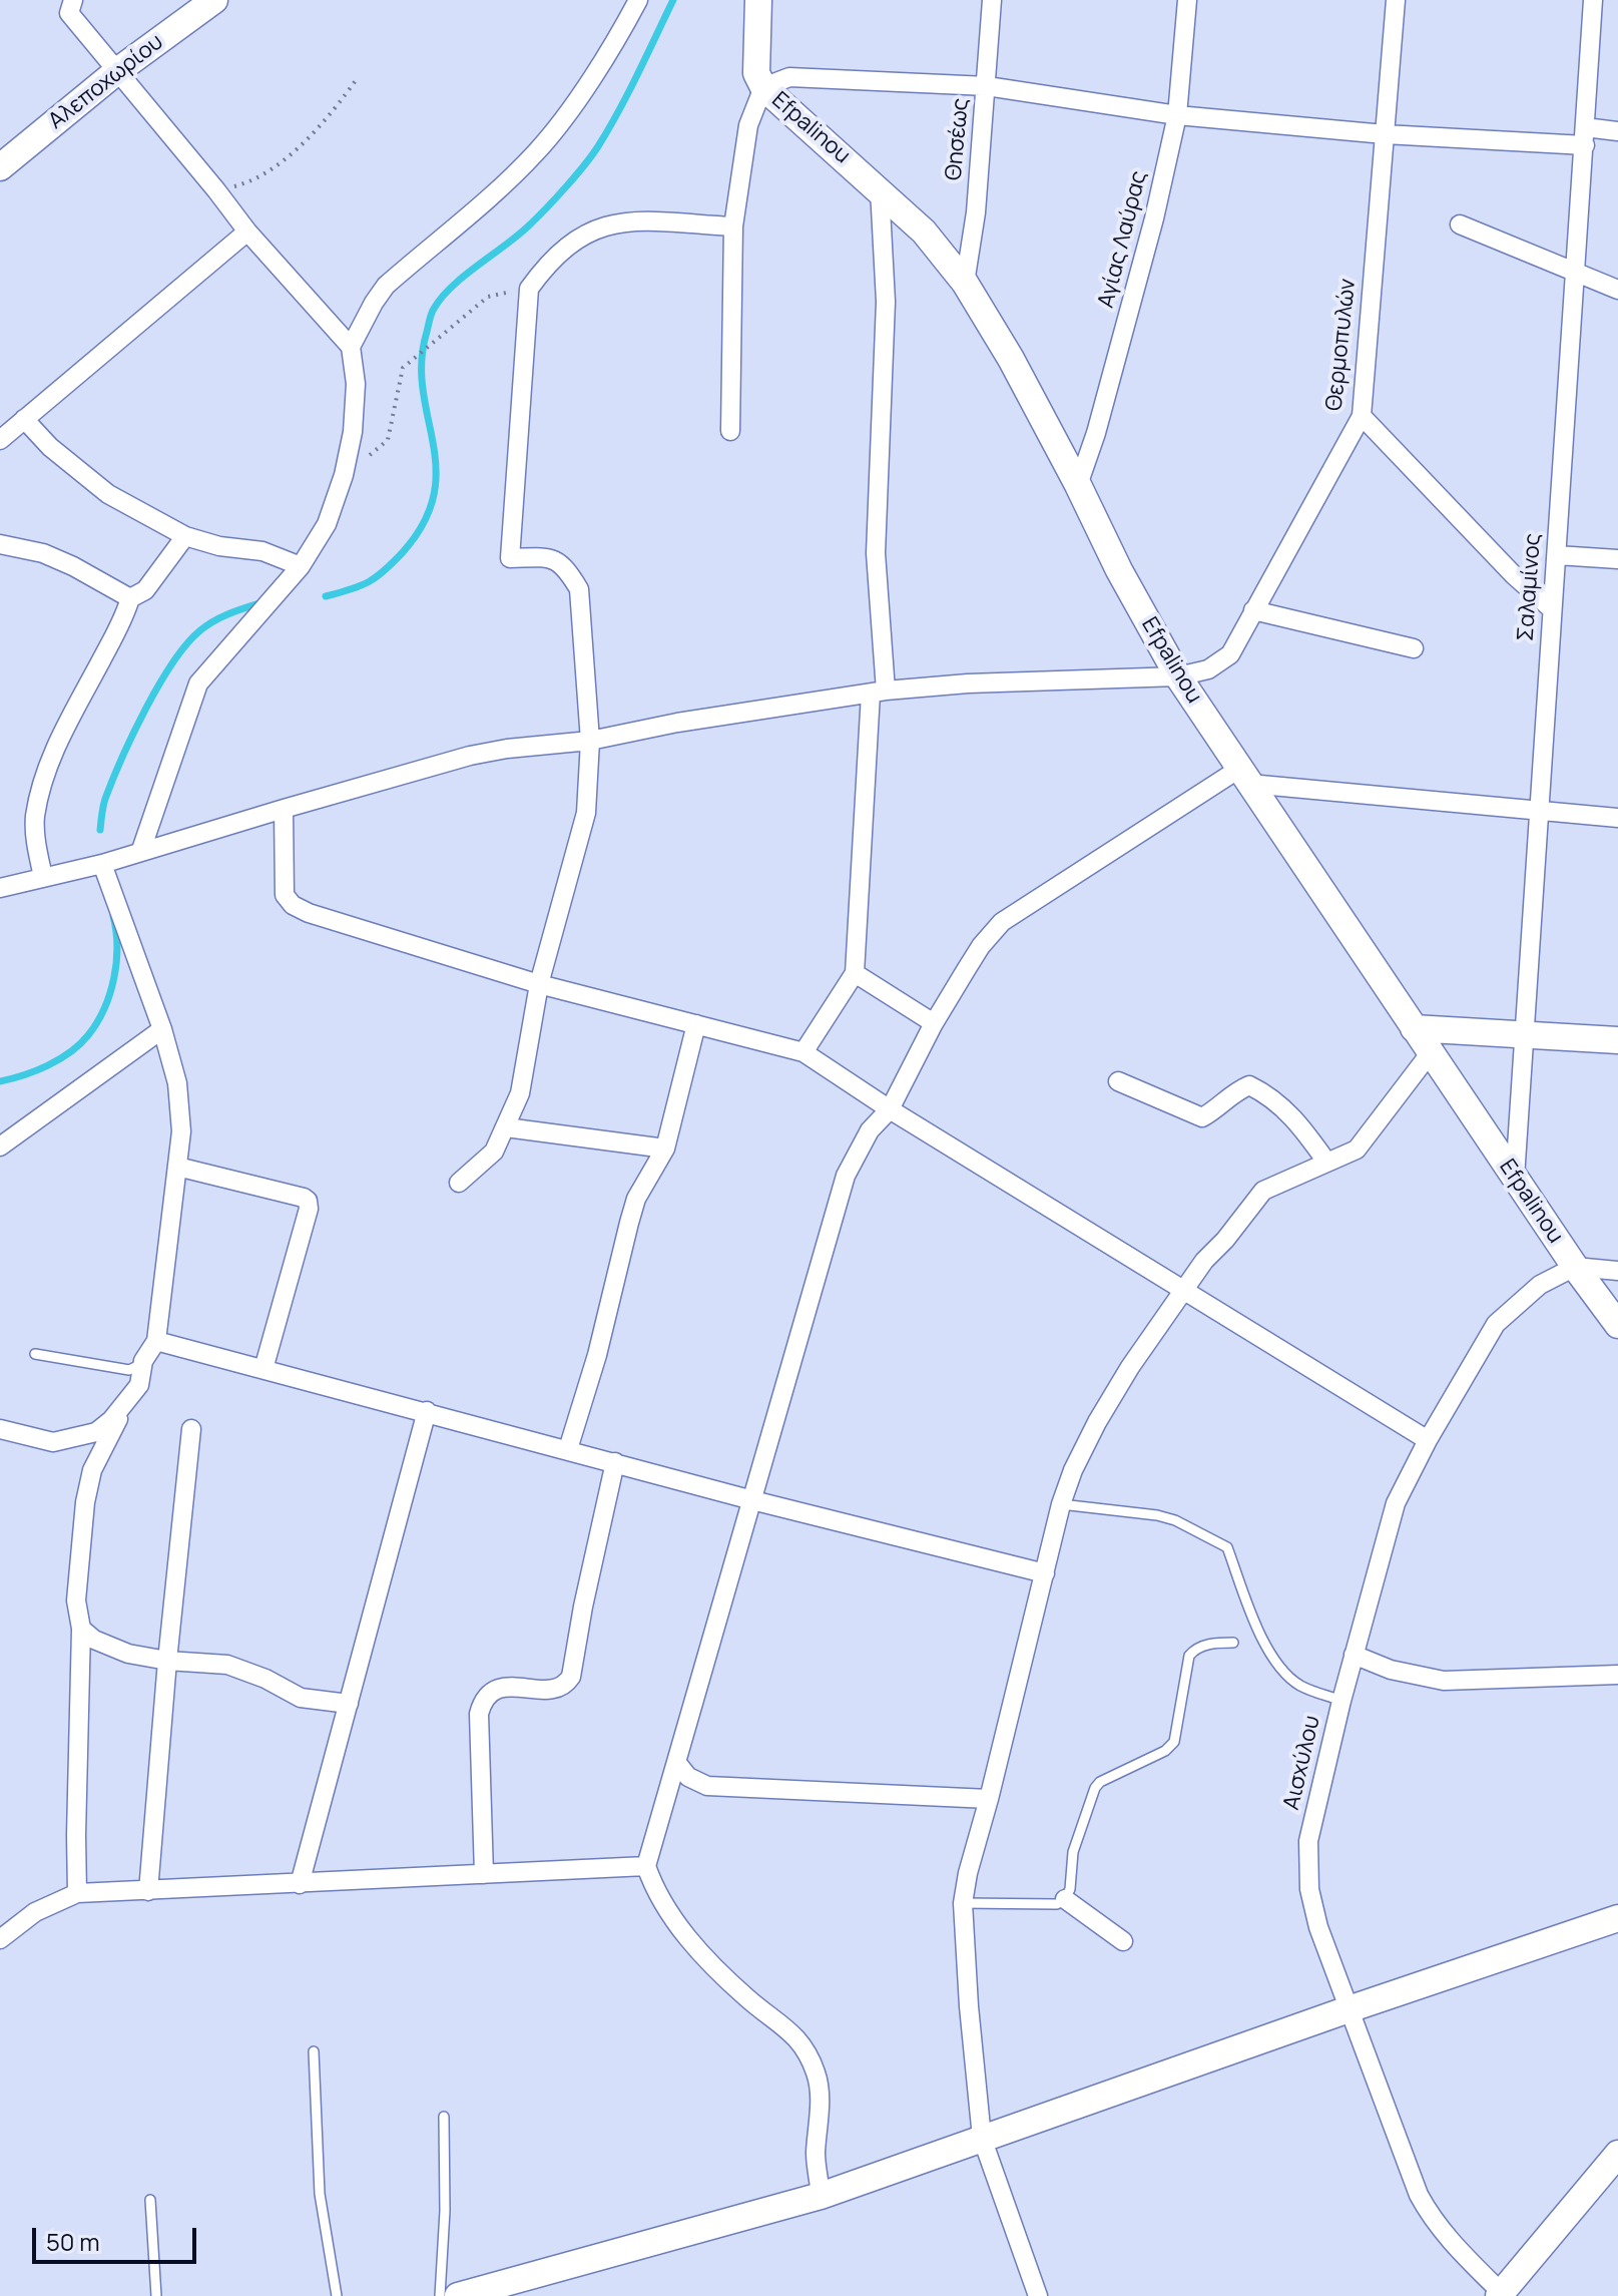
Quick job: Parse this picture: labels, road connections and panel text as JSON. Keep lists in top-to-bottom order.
{
  "streets": {
    "street": [
      "Αλεποχωρίου",
      "Efpalinou",
      "Θησέως",
      "Αγίας Λαύρας",
      "Θερμοπυλών",
      "Σαλαμίνος",
      "Αισχύλου"
    ]
  },
  "crossings": [
    ["Efpalinou", "Θησέως"],
    ["Efpalinou", "Αγίας Λαύρας"],
    ["Efpalinou", "Θερμοπυλών"],
    ["Efpalinou", "Σαλαμίνος"],
    ["Efpalinou", "Αισχύλου"]
  ],
  "scale_bar": "50 m"
}
